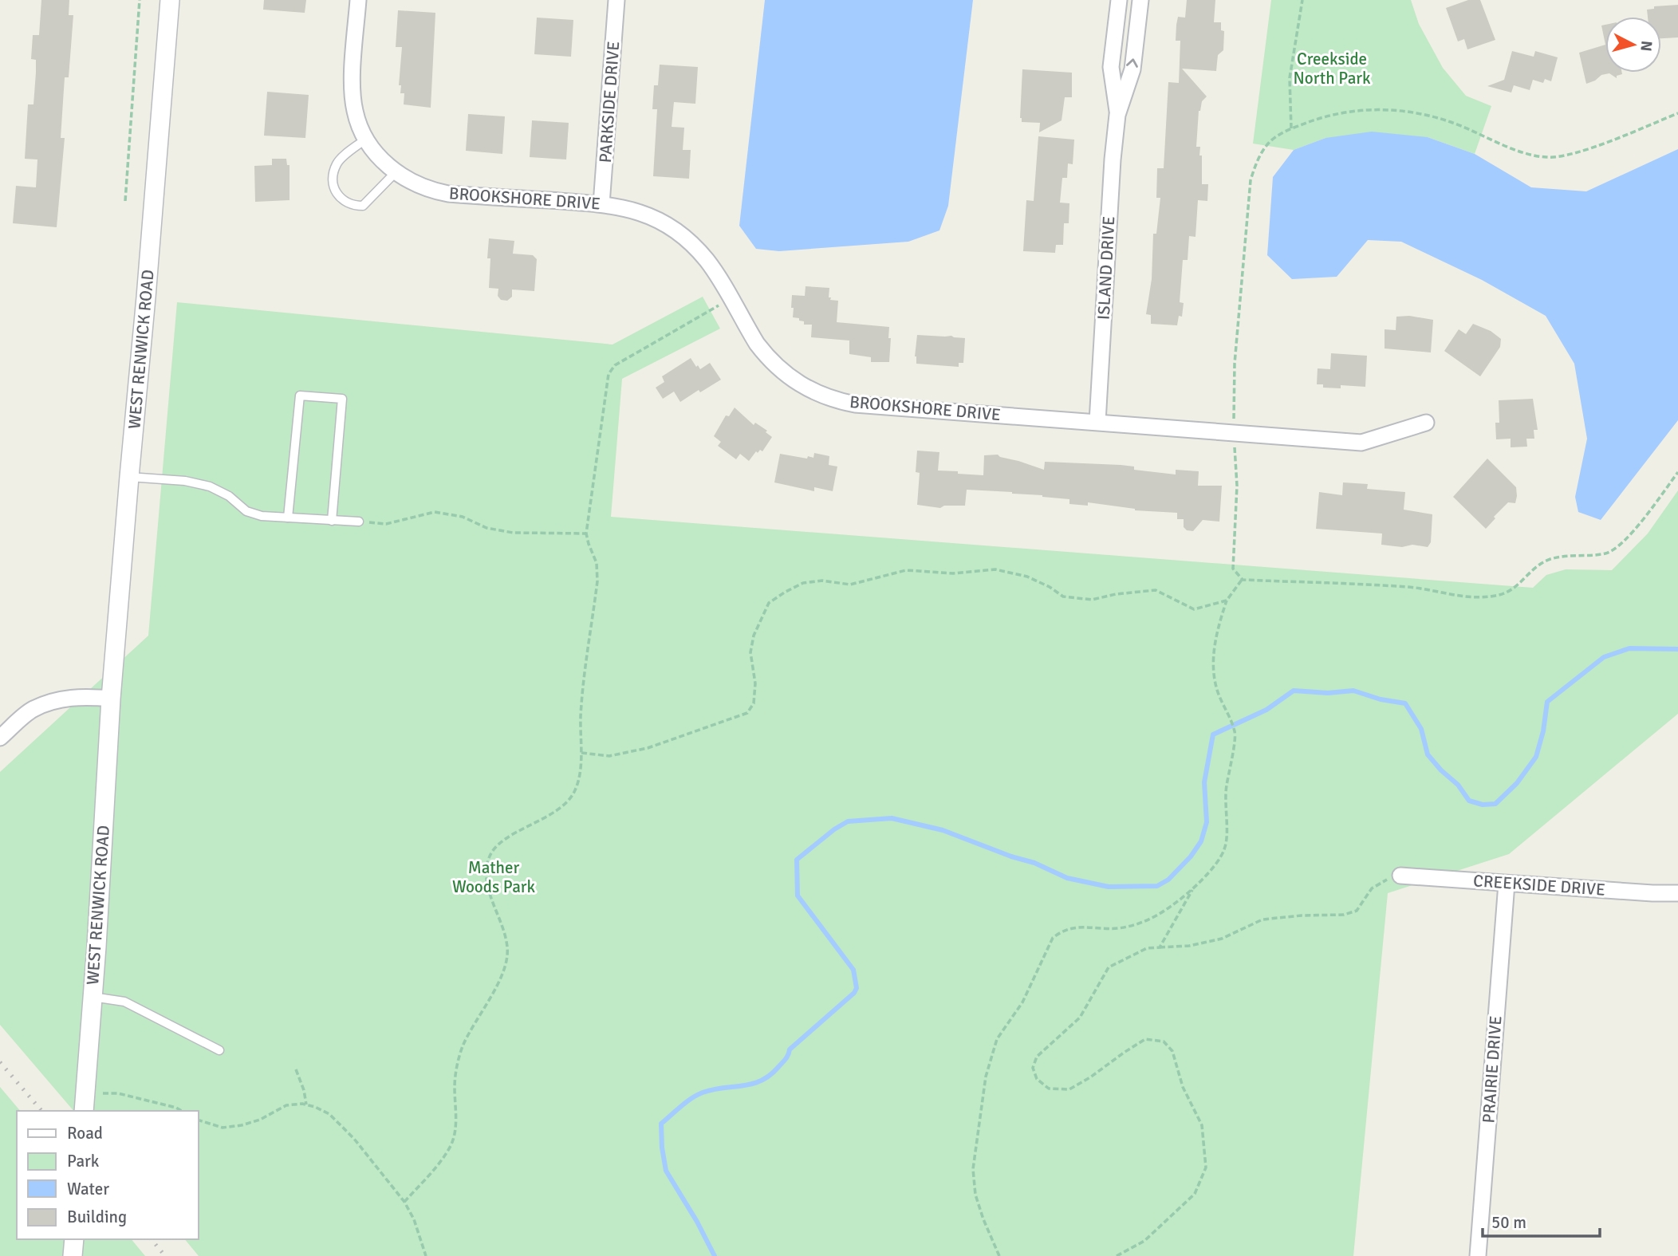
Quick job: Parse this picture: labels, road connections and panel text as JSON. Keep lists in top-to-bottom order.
{
  "streets": {
    "street": [
      "PARKSIDE DRIVE",
      "BROOKSHORE DRIVE",
      "ISLAND DRIVE",
      "WEST RENWICK ROAD",
      "CREEKSIDE DRIVE",
      "PRAIRIE DRIVE"
    ]
  },
  "crossings": [
    ["PARKSIDE DRIVE", "BROOKSHORE DRIVE"],
    ["BROOKSHORE DRIVE", "ISLAND DRIVE"],
    ["CREEKSIDE DRIVE", "PRAIRIE DRIVE"]
  ],
  "parks": ["Creekside North Park", "Mather Woods Park"],
  "legend": [
    "Road",
    "Park",
    "Water",
    "Building"
  ],
  "scale_bar": "50 m",
  "north": "right"
}
